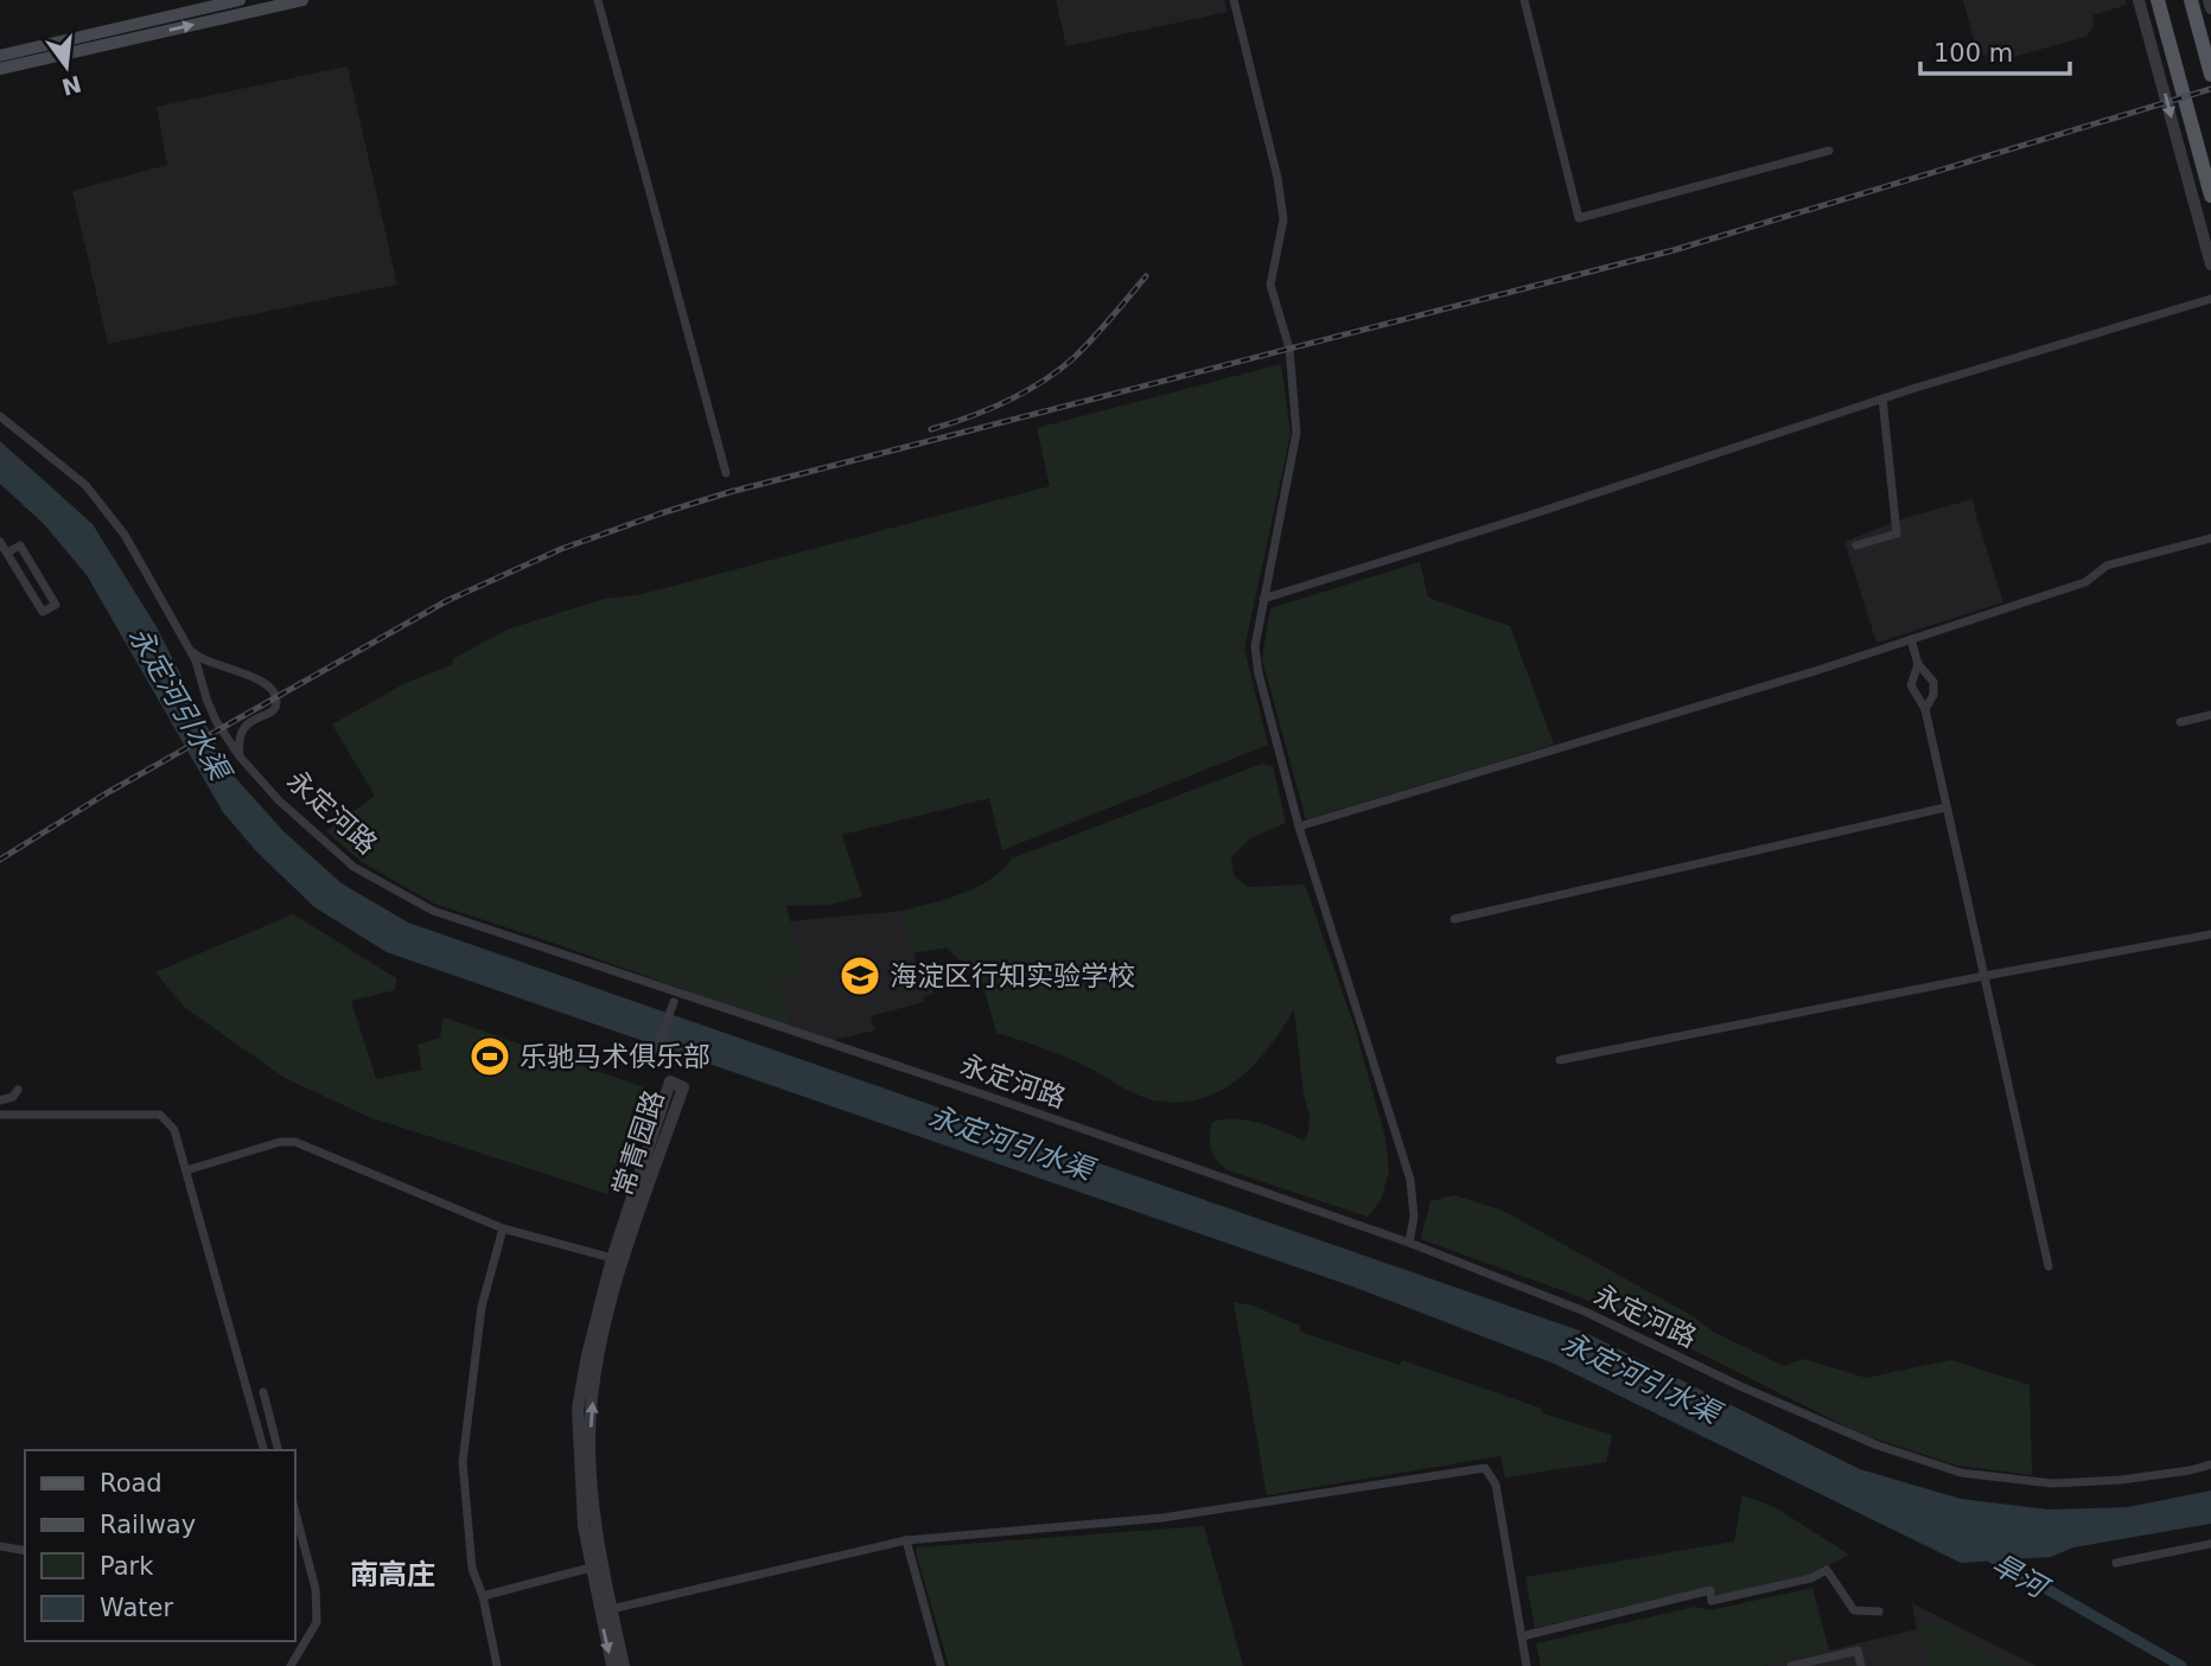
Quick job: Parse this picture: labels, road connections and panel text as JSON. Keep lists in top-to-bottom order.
{
  "streets": {
    "street": ["永定河路", "常青园路"]
  },
  "districts": ["南高庄"],
  "water": ["永定河引水渠", "旱河"],
  "places": {
    "school or university": ["海淀区行知实验学校"],
    "sports": ["乐驰马术俱乐部"]
  },
  "legend": [
    "Road",
    "Railway",
    "Park",
    "Water"
  ],
  "scale_bar": "100 m",
  "north": "bottom"
}
